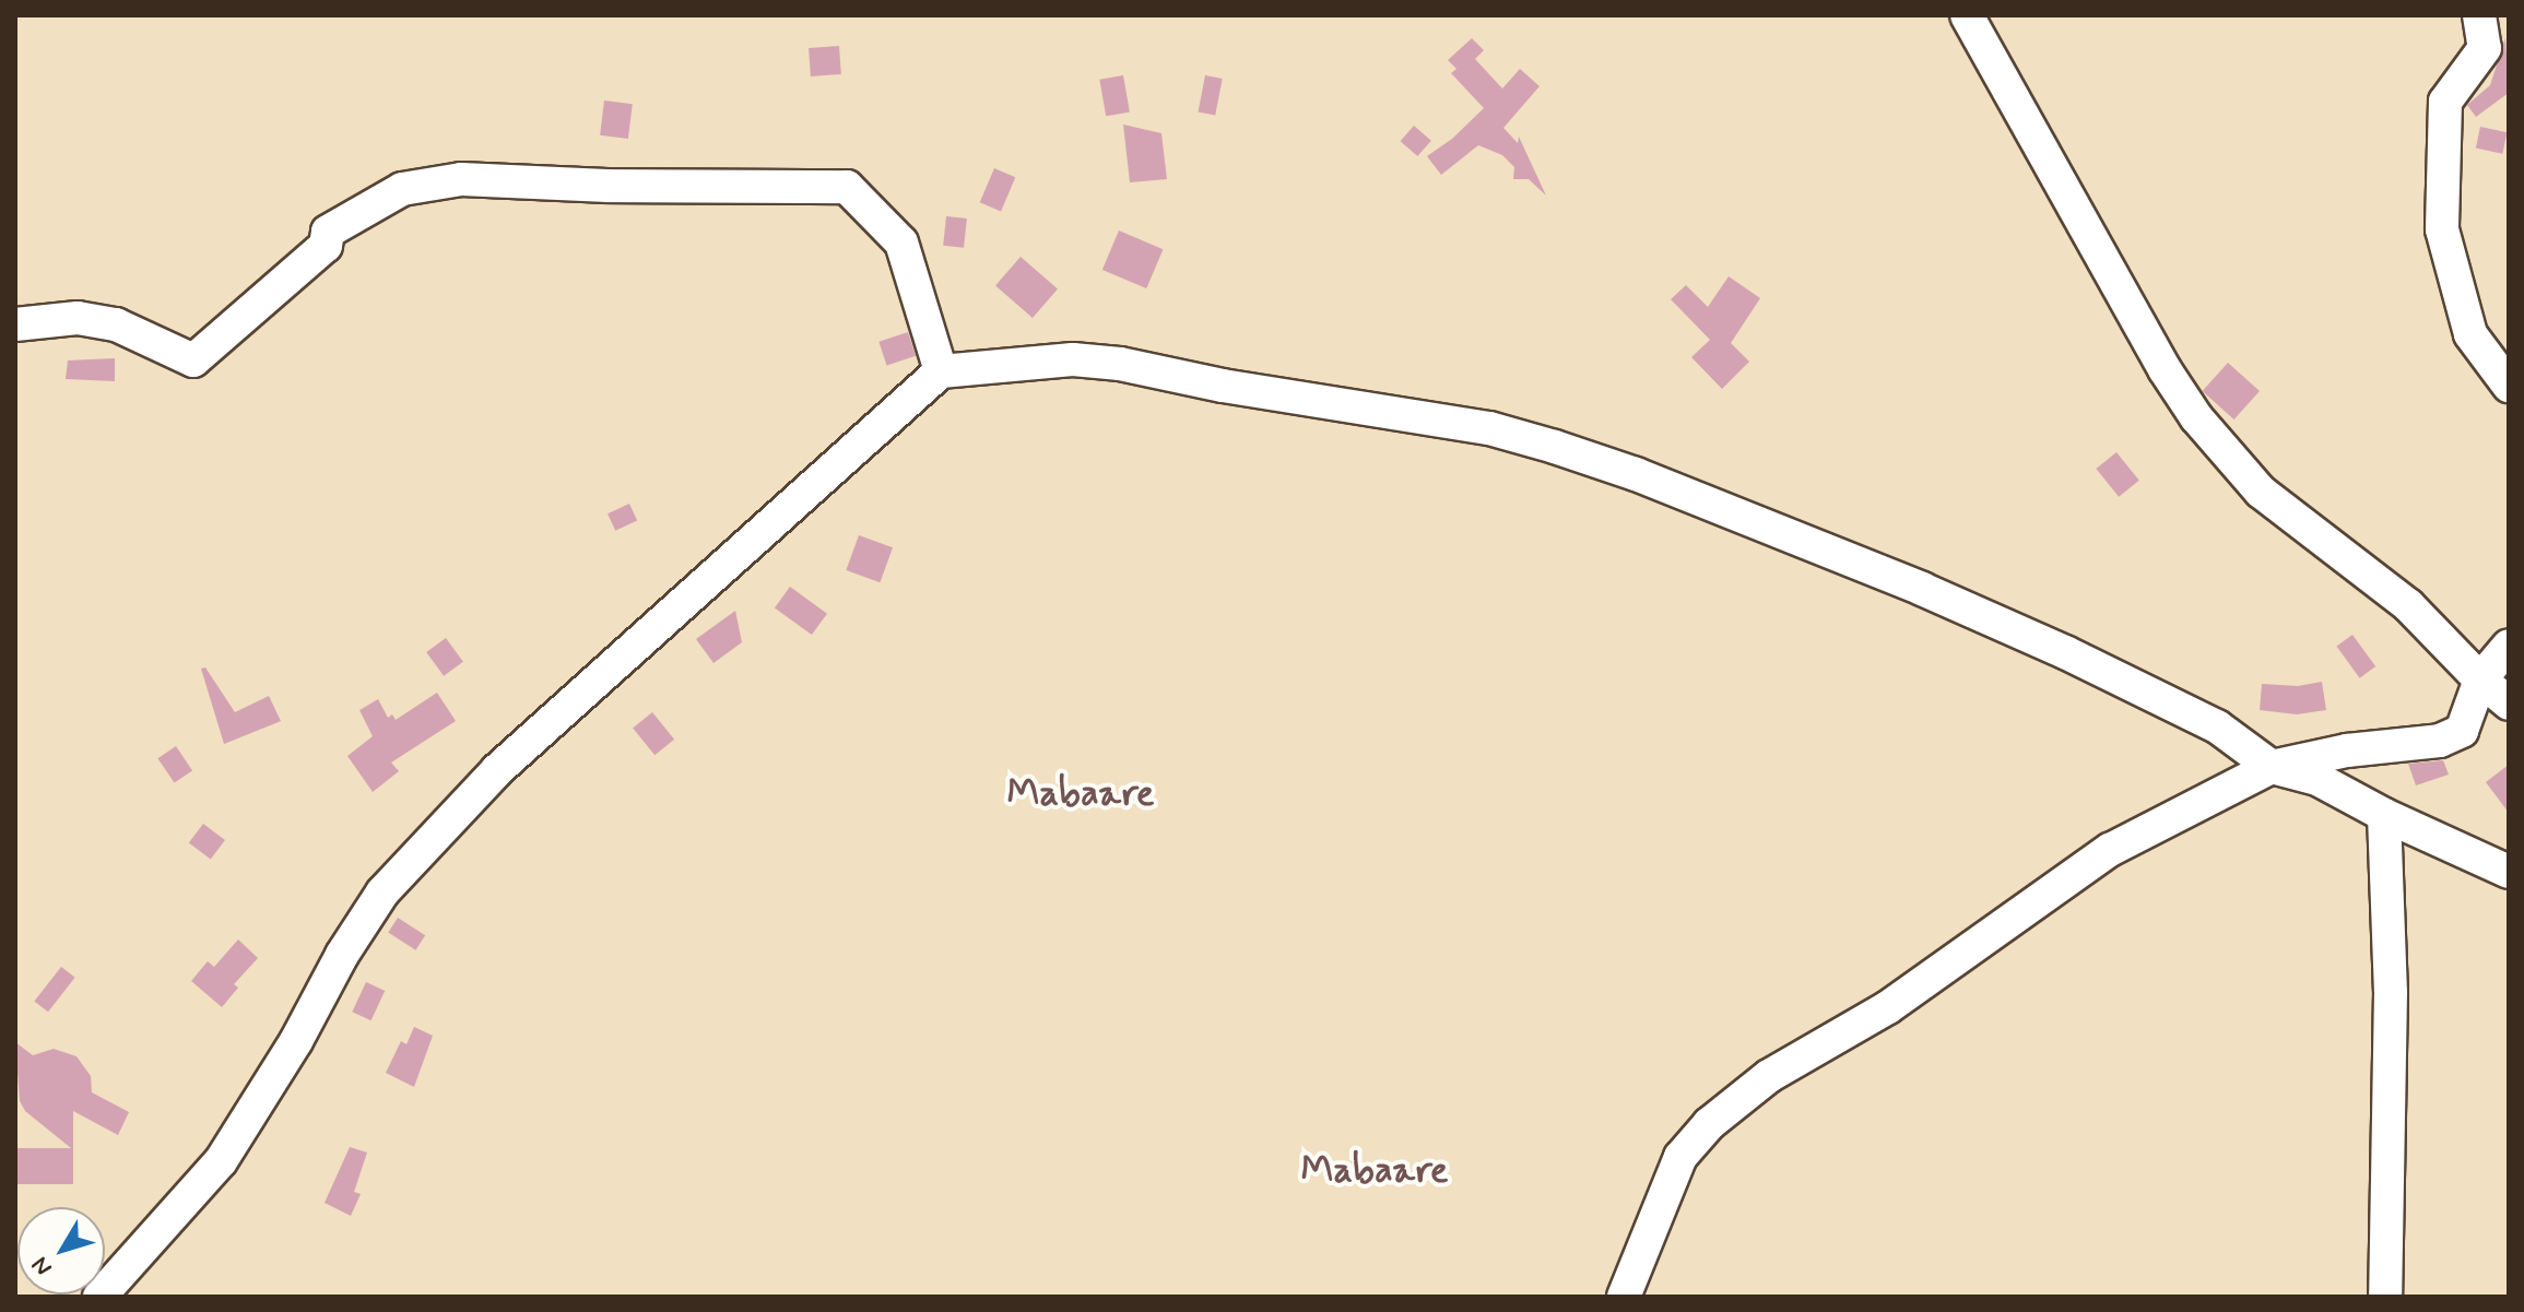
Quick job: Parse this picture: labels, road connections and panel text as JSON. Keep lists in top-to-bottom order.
{
  "districts": ["Mabaare", "Mabaare"],
  "north": "bottom left"
}
